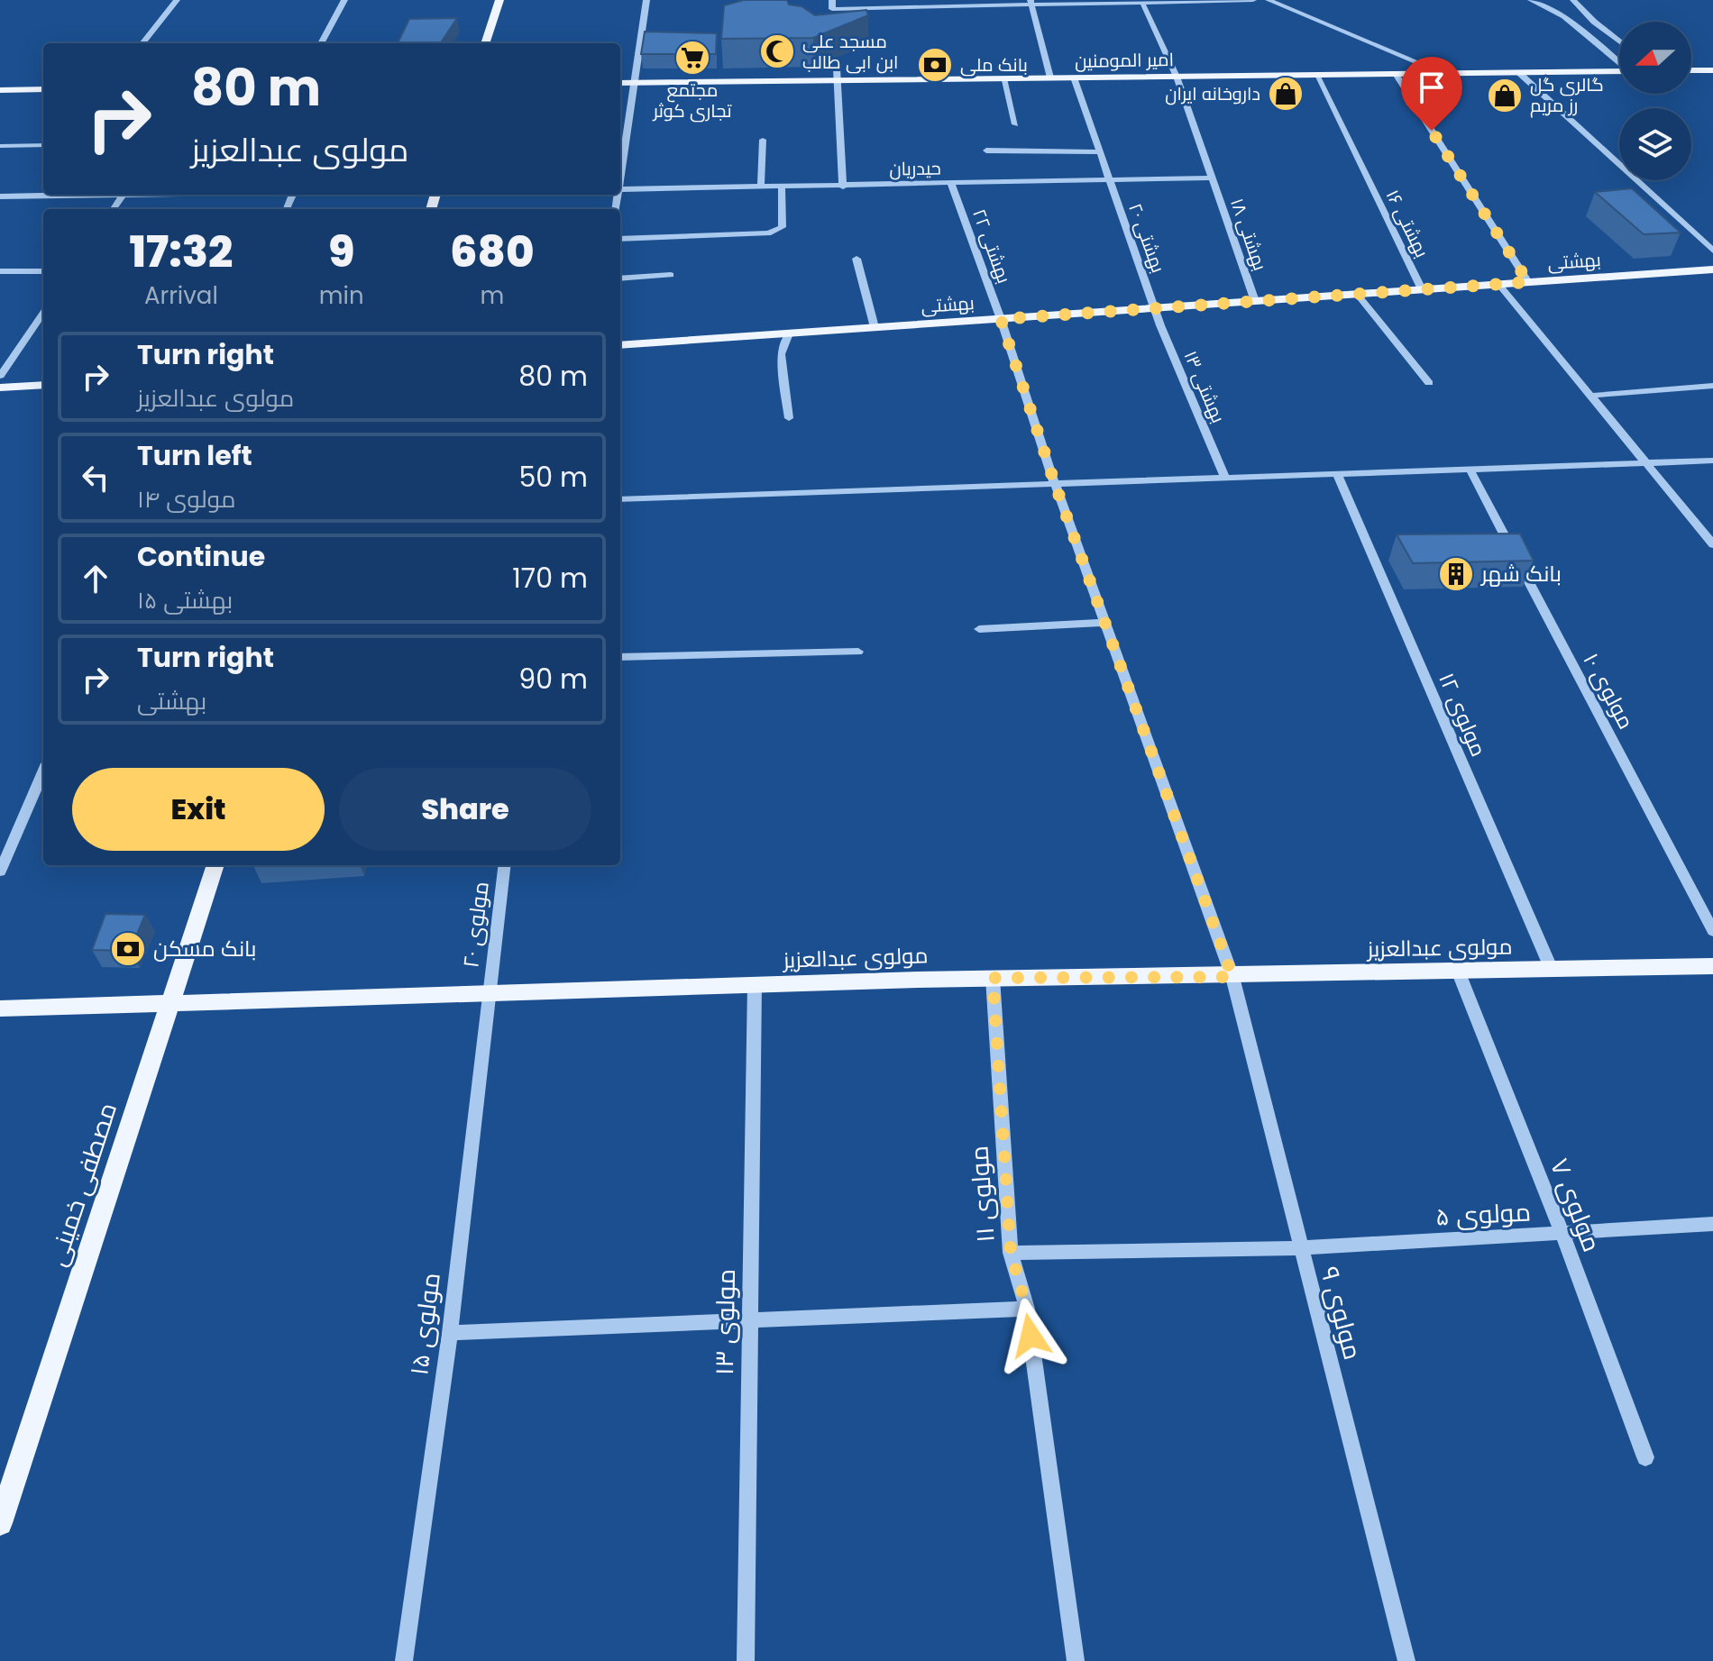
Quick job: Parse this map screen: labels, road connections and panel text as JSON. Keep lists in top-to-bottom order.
{
  "streets": {
    "main road": [
      "امیر المومنین",
      "بهشتی",
      "مولوی عبدالعزیز",
      "مصطفی خمینی"
    ],
    "street": [
      "حیدریان",
      "بهشتی ۱۶",
      "بهشتی ۱۸",
      "بهشتی ۲۰",
      "بهشتی ۲۲",
      "بهشتی ۱۳",
      "مولوی ۱۰",
      "مولوی ۱۲",
      "مولوی ۲۰",
      "مولوی ۱۱",
      "مولوی ۷",
      "مولوی ۵",
      "مولوی ۹",
      "مولوی ۱۳",
      "مولوی ۱۵"
    ]
  },
  "crossings": [
    ["امیر المومنین", "بهشتی ۱۶"],
    ["امیر المومنین", "بهشتی ۱۸"],
    ["امیر المومنین", "بهشتی ۲۰"],
    ["حیدریان", "بهشتی ۱۸"],
    ["حیدریان", "بهشتی ۲۰"],
    ["حیدریان", "بهشتی ۲۲"],
    ["بهشتی ۱۶", "بهشتی"],
    ["بهشتی ۱۸", "بهشتی"],
    ["بهشتی ۲۰", "بهشتی"],
    ["بهشتی ۲۰", "بهشتی ۱۳"],
    ["بهشتی ۲۲", "بهشتی"],
    ["بهشتی ۲۲", "مولوی ۹"],
    ["بهشتی", "بهشتی ۱۳"],
    ["مولوی ۱۲", "مولوی عبدالعزیز"],
    ["مولوی ۲۰", "مولوی عبدالعزیز"],
    ["مولوی ۲۰", "مولوی ۱۵"],
    ["مولوی عبدالعزیز", "مصطفی خمینی"],
    ["مولوی عبدالعزیز", "مولوی ۱۱"],
    ["مولوی عبدالعزیز", "مولوی ۷"],
    ["مولوی عبدالعزیز", "مولوی ۹"],
    ["مولوی عبدالعزیز", "مولوی ۱۳"],
    ["مولوی عبدالعزیز", "مولوی ۱۵"],
    ["مولوی ۱۱", "مولوی ۵"],
    ["مولوی ۷", "مولوی ۵"],
    ["مولوی ۵", "مولوی ۹"]
  ],
  "places": {
    "mosque": ["مسجد علی ابن ابی طالب"],
    "supermarket": ["مجتمع تجاری کوثر"],
    "bank": ["بانک ملی", "بانک مسکن"],
    "shop": ["داروخانه ایران", "گالری گل رز مریم"],
    "building": ["بانک شهر"]
  },
  "north": "left",
  "page": {
    "turn": ["80 m", "مولوی عبدالعزیز"],
    "eta": [
      "17:32",
      "Arrival",
      "9",
      "min",
      "680",
      "m"
    ],
    "list": [
      {
        "name": "Turn right",
        "note": "مولوی عبدالعزیز",
        "value": "80 m"
      },
      {
        "name": "Turn left",
        "note": "مولوی ۱۴",
        "value": "50 m"
      },
      {
        "name": "Continue",
        "note": "بهشتی ۱۵",
        "value": "170 m"
      },
      {
        "name": "Turn right",
        "note": "بهشتی",
        "value": "90 m"
      }
    ],
    "buttons": ["Exit", "Share"]
  }
}
